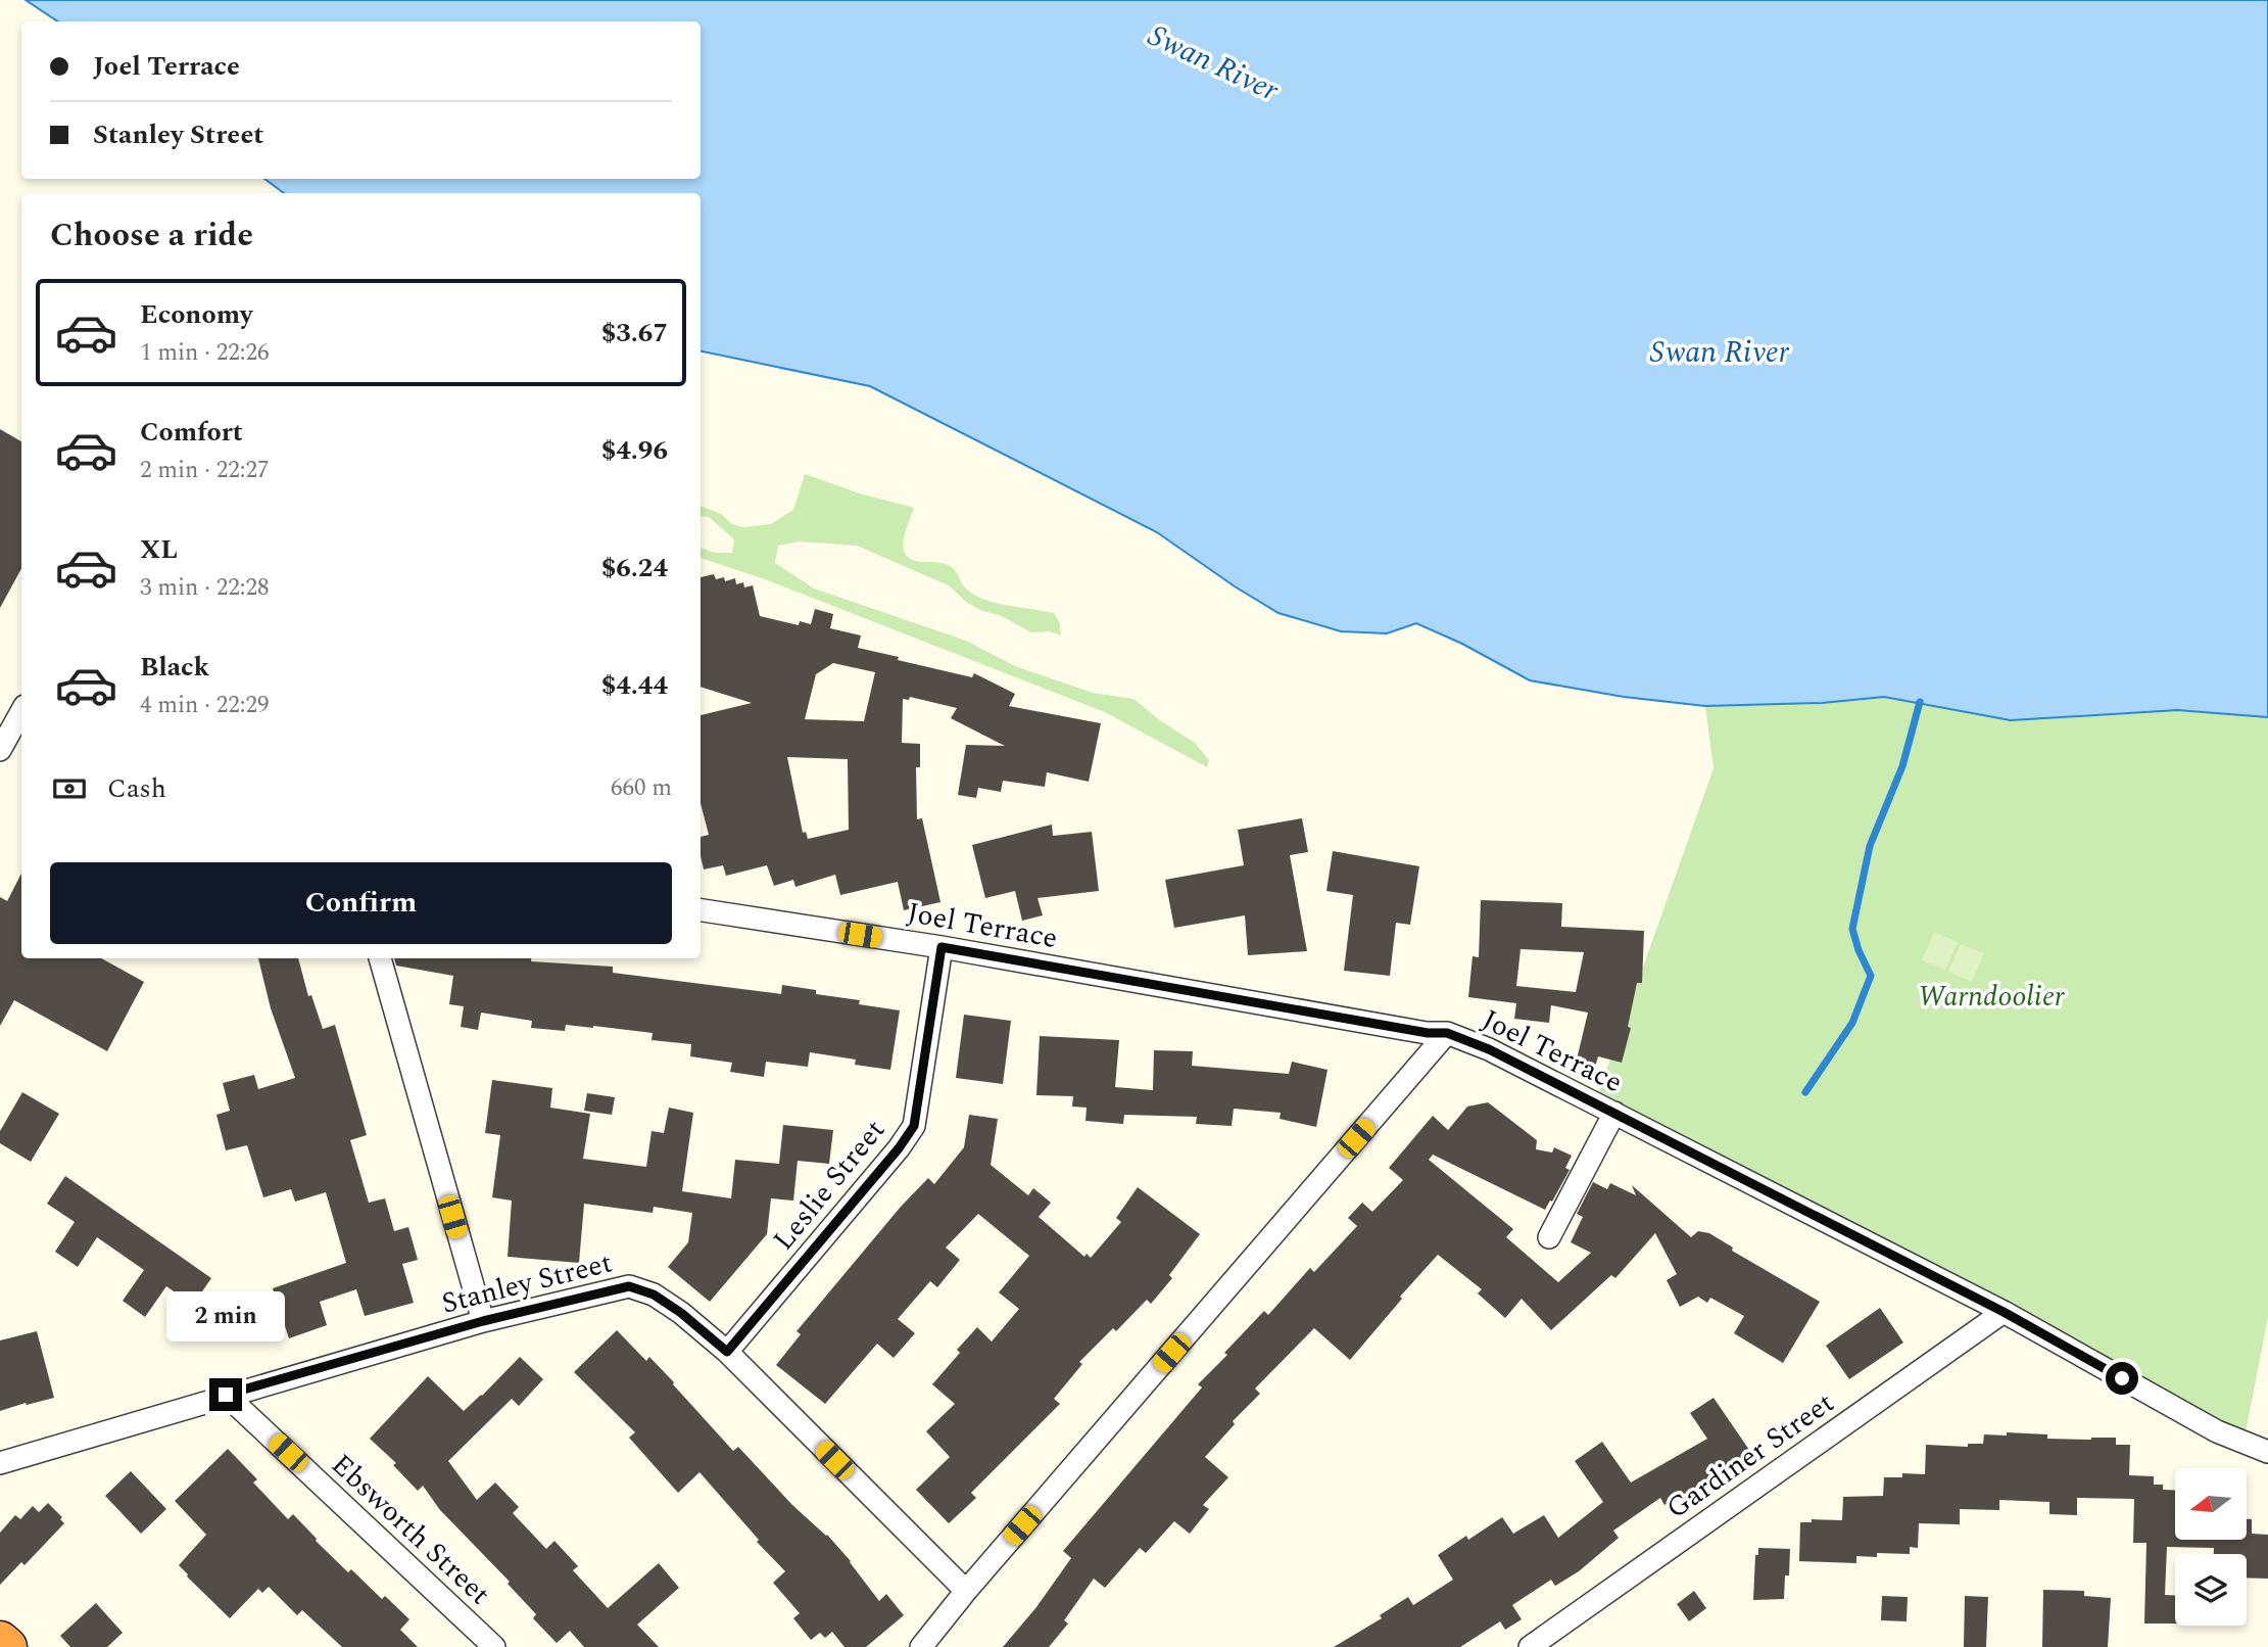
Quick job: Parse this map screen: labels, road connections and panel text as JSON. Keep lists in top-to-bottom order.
{
  "streets": {
    "street": [
      "Joel Terrace",
      "Leslie Street",
      "Stanley Street",
      "Gardiner Street",
      "Ebsworth Street"
    ]
  },
  "crossings": [
    ["Joel Terrace", "Leslie Street"],
    ["Joel Terrace", "Gardiner Street"],
    ["Leslie Street", "Stanley Street"],
    ["Stanley Street", "Ebsworth Street"]
  ],
  "water": ["Swan River"],
  "parks": ["Warndoolier"],
  "north": "left",
  "page": {
    "banner": ["Joel Terrace", "Stanley Street"],
    "heading": "Choose a ride",
    "list": [
      {
        "name": "Economy",
        "note": "1 min · 22:26",
        "value": "$3.67"
      },
      {
        "name": "Comfort",
        "note": "2 min · 22:27",
        "value": "$4.96"
      },
      {
        "name": "XL",
        "note": "3 min · 22:28",
        "value": "$6.24"
      },
      {
        "name": "Black",
        "note": "4 min · 22:29",
        "value": "$4.44"
      }
    ],
    "pay": ["Cash", "660 m"],
    "buttons": "Confirm",
    "bubble": "2 min"
  }
}
